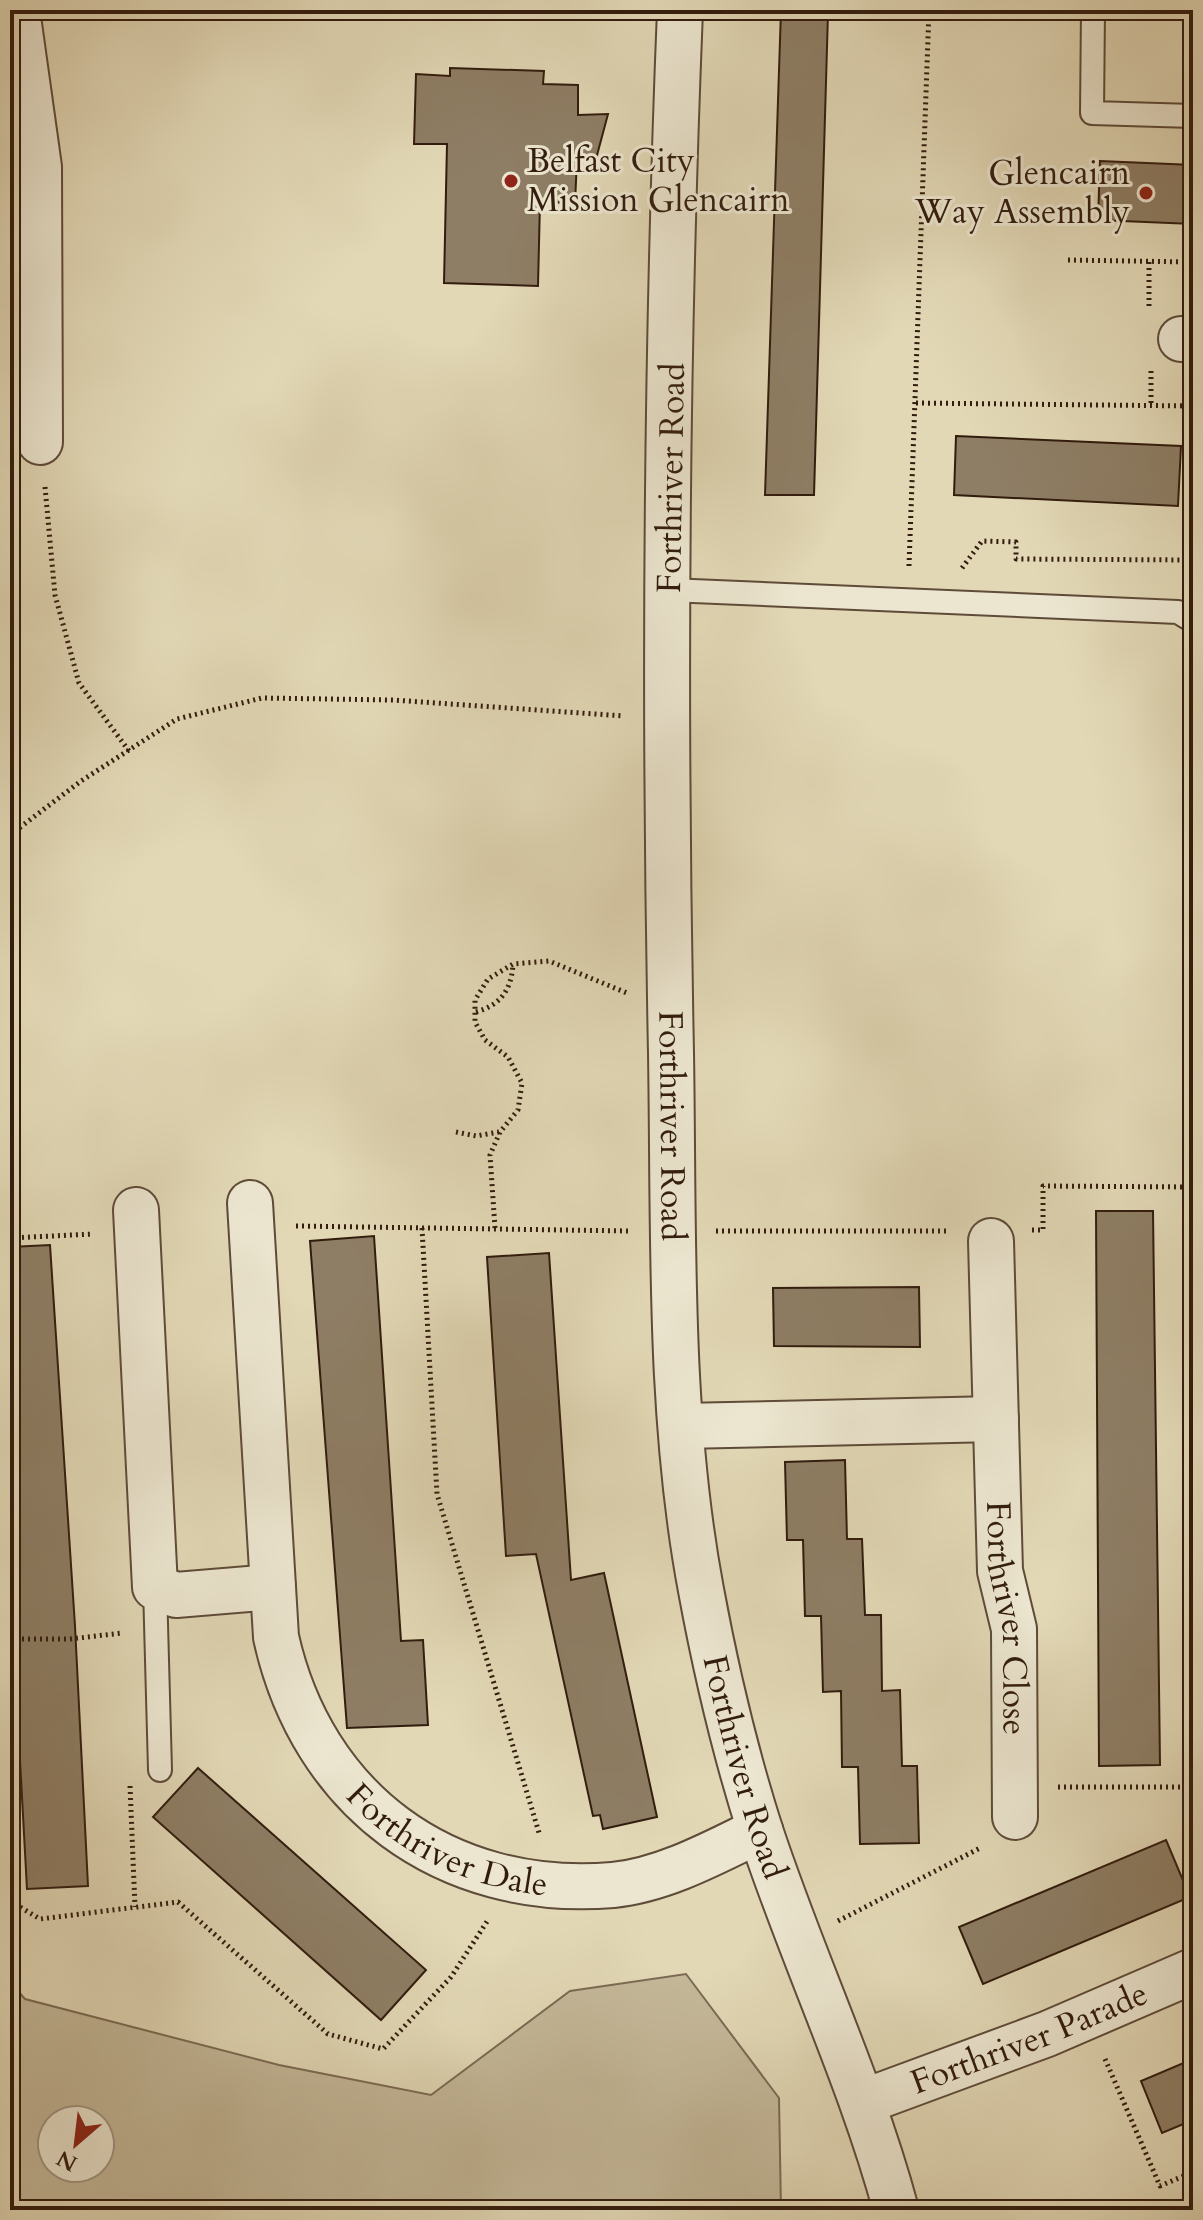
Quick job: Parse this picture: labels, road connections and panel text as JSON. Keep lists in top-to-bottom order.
{
  "streets": {
    "street": [
      "Forthriver Road",
      "Forthriver Close",
      "Forthriver Dale",
      "Forthriver Parade"
    ]
  },
  "crossings": [
    ["Forthriver Road", "Forthriver Dale"],
    ["Forthriver Road", "Forthriver Parade"]
  ],
  "places": ["Belfast City Mission Glencairn", "Glencairn Way Assembly"],
  "north": "bottom left"
}
